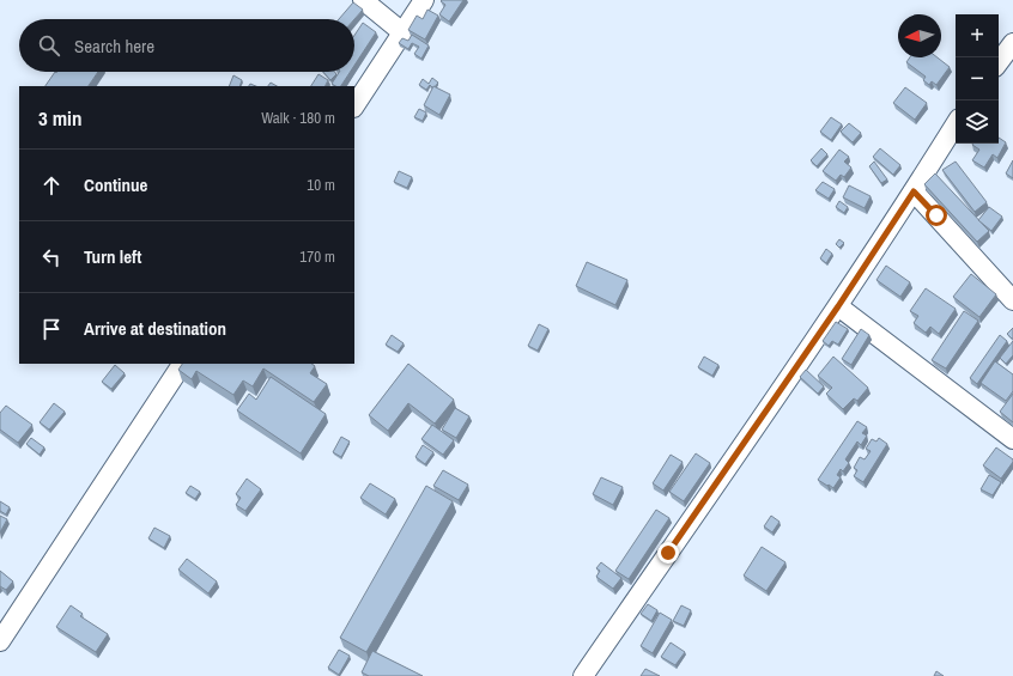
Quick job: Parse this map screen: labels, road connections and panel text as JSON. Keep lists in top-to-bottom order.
{
  "north": "left",
  "page": {
    "map_buttons": ["+", "−"],
    "search": "Search here",
    "heading": ["3 min", "Walk · 180 m"],
    "list": [
      ["Continue", "10 m"],
      ["Turn left", "170 m"],
      "Arrive at destination"
    ]
  }
}
